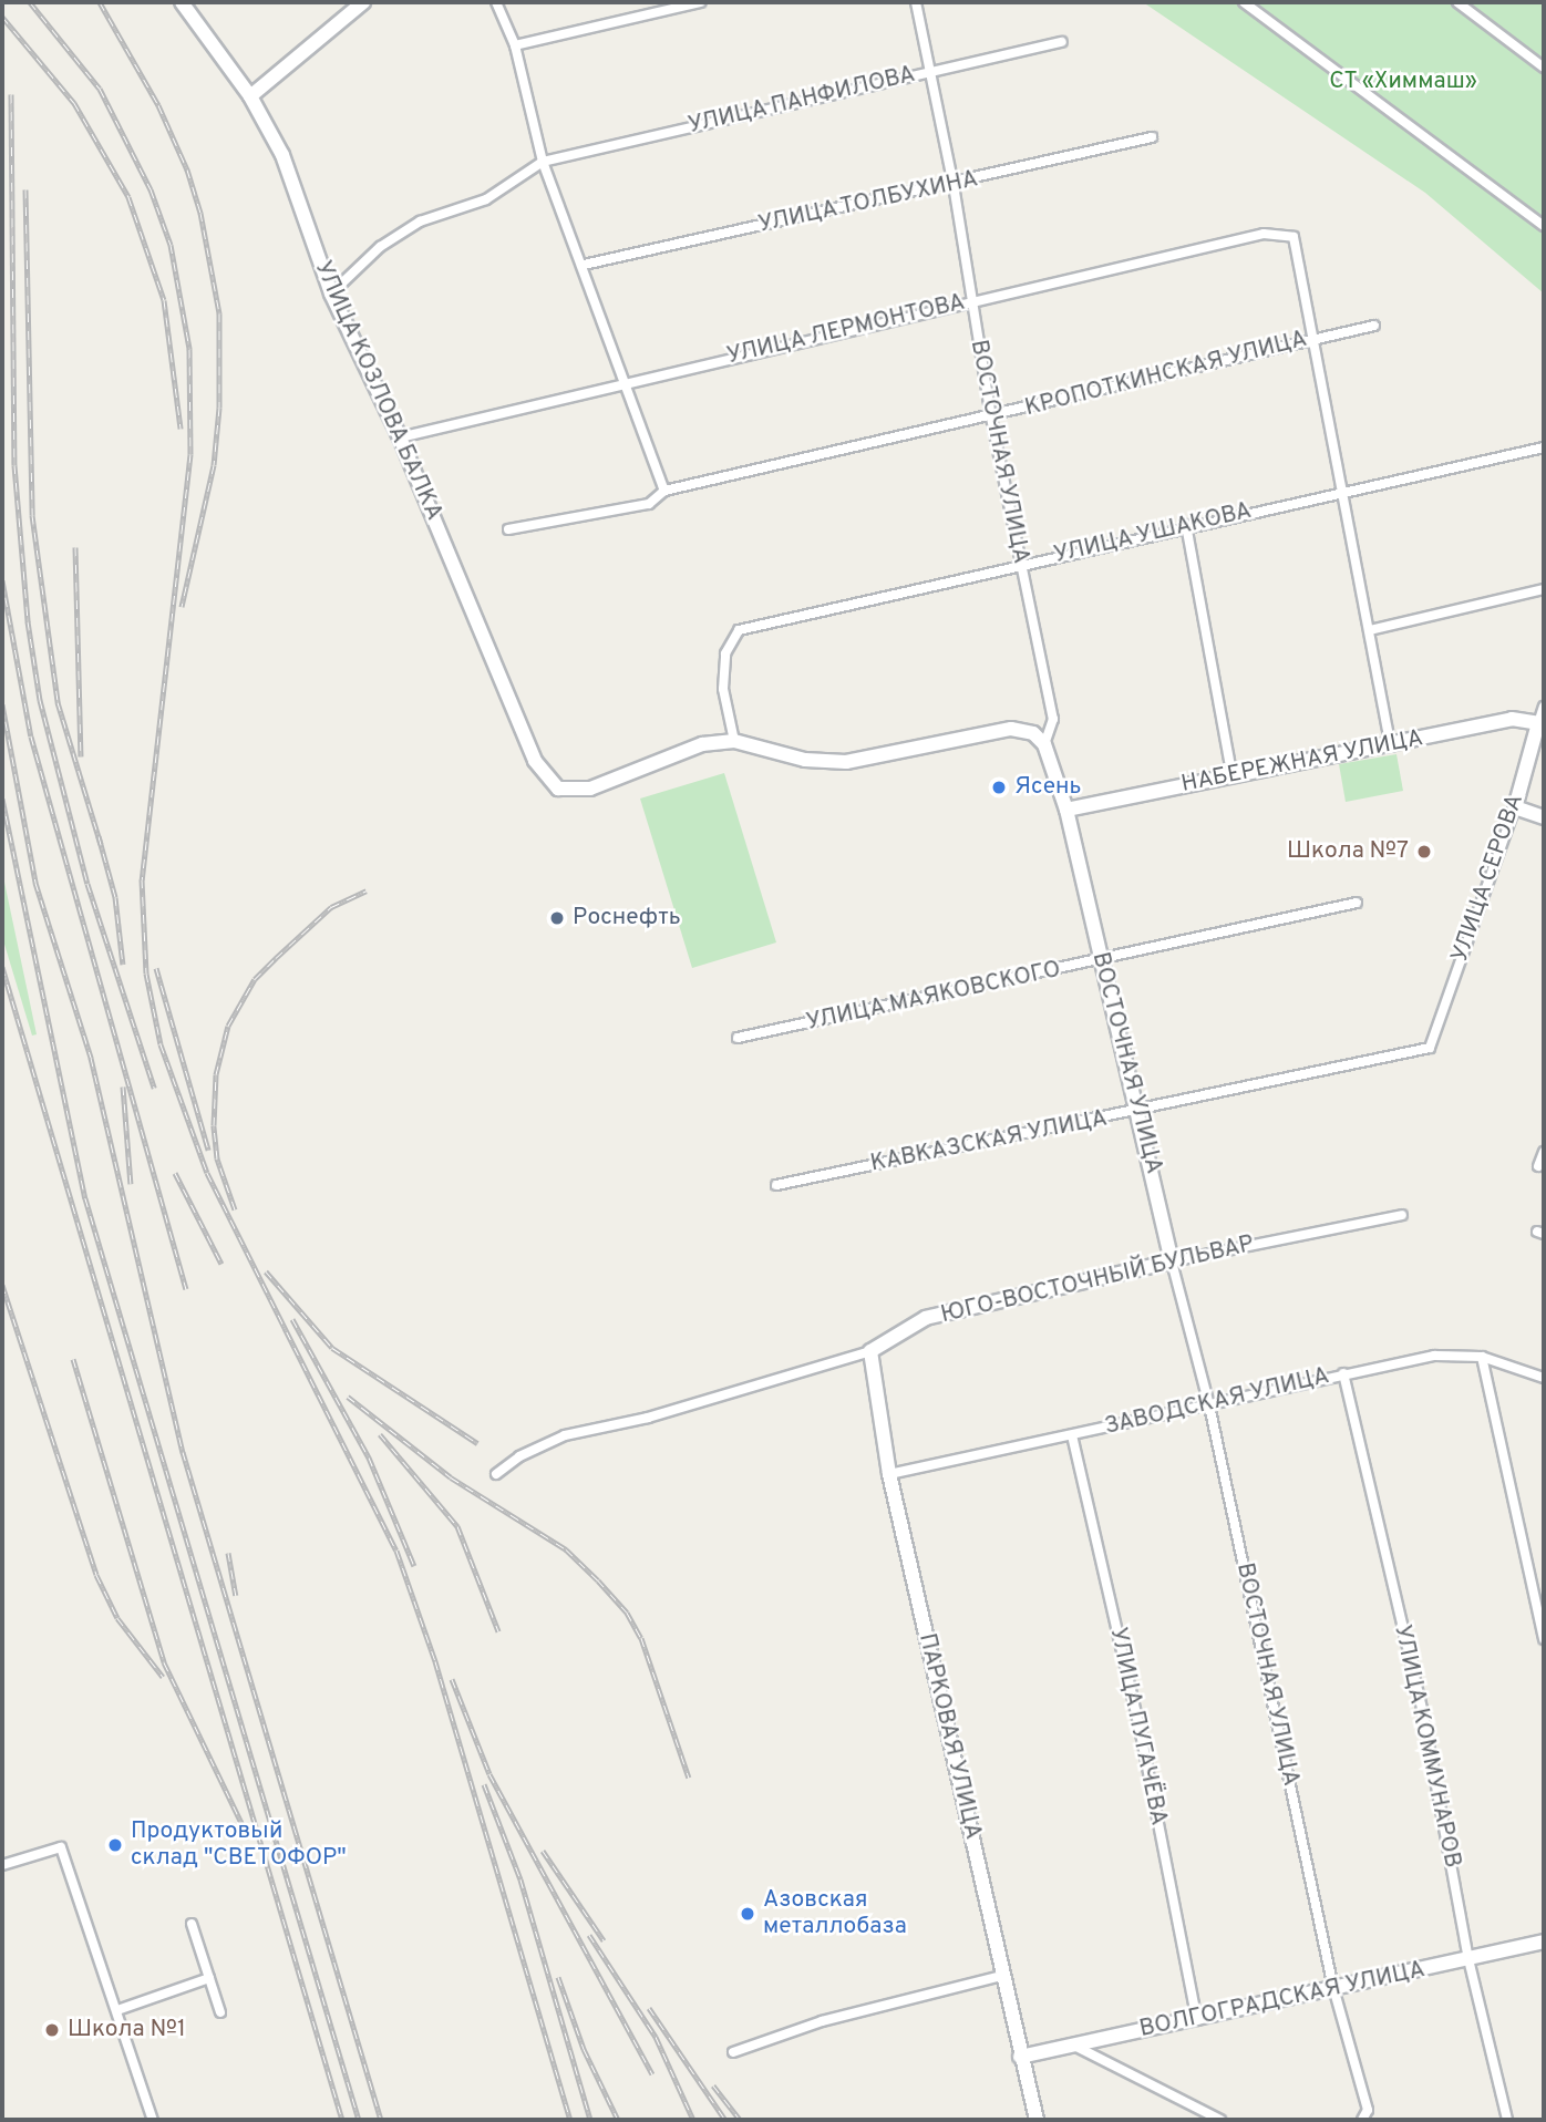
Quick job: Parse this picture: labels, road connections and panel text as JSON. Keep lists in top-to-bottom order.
{
  "streets": {
    "main road": [
      "УЛИЦА КОЗЛОВА БАЛКА",
      "ВОСТОЧНАЯ УЛИЦА",
      "НАБЕРЕЖНАЯ УЛИЦА",
      "УЛИЦА СЕРОВА",
      "ЮГО-ВОСТОЧНЫЙ БУЛЬВАР",
      "ПАРКОВАЯ УЛИЦА",
      "ВОЛГОГРАДСКАЯ УЛИЦА"
    ],
    "street": [
      "УЛИЦА ПАНФИЛОВА",
      "УЛИЦА ТОЛБУХИНА",
      "УЛИЦА ЛЕРМОНТОВА",
      "КРОПОТКИНСКАЯ УЛИЦА",
      "УЛИЦА УШАКОВА",
      "УЛИЦА МАЯКОВСКОГО",
      "КАВКАЗСКАЯ УЛИЦА",
      "ЗАВОДСКАЯ УЛИЦА",
      "УЛИЦА ПУГАЧЁВА",
      "УЛИЦА КОММУНАРОВ"
    ]
  },
  "crossings": [
    ["УЛИЦА ПАНФИЛОВА", "ВОСТОЧНАЯ УЛИЦА"],
    ["УЛИЦА ТОЛБУХИНА", "ВОСТОЧНАЯ УЛИЦА"],
    ["УЛИЦА ЛЕРМОНТОВА", "КРОПОТКИНСКАЯ УЛИЦА"],
    ["УЛИЦА ЛЕРМОНТОВА", "УЛИЦА КОЗЛОВА БАЛКА"],
    ["УЛИЦА ЛЕРМОНТОВА", "ВОСТОЧНАЯ УЛИЦА"],
    ["КРОПОТКИНСКАЯ УЛИЦА", "ВОСТОЧНАЯ УЛИЦА"],
    ["УЛИЦА КОЗЛОВА БАЛКА", "УЛИЦА УШАКОВА"],
    ["ВОСТОЧНАЯ УЛИЦА", "УЛИЦА УШАКОВА"],
    ["ВОСТОЧНАЯ УЛИЦА", "НАБЕРЕЖНАЯ УЛИЦА"],
    ["ВОСТОЧНАЯ УЛИЦА", "УЛИЦА МАЯКОВСКОГО"],
    ["ВОСТОЧНАЯ УЛИЦА", "КАВКАЗСКАЯ УЛИЦА"],
    ["ВОСТОЧНАЯ УЛИЦА", "ЮГО-ВОСТОЧНЫЙ БУЛЬВАР"],
    ["ВОСТОЧНАЯ УЛИЦА", "ЗАВОДСКАЯ УЛИЦА"],
    ["ВОСТОЧНАЯ УЛИЦА", "ВОЛГОГРАДСКАЯ УЛИЦА"],
    ["НАБЕРЕЖНАЯ УЛИЦА", "УЛИЦА СЕРОВА"],
    ["УЛИЦА СЕРОВА", "КАВКАЗСКАЯ УЛИЦА"],
    ["ЮГО-ВОСТОЧНЫЙ БУЛЬВАР", "ПАРКОВАЯ УЛИЦА"],
    ["ЗАВОДСКАЯ УЛИЦА", "УЛИЦА ПУГАЧЁВА"],
    ["ЗАВОДСКАЯ УЛИЦА", "ПАРКОВАЯ УЛИЦА"],
    ["ЗАВОДСКАЯ УЛИЦА", "УЛИЦА КОММУНАРОВ"],
    ["УЛИЦА ПУГАЧЁВА", "ВОЛГОГРАДСКАЯ УЛИЦА"],
    ["ПАРКОВАЯ УЛИЦА", "ВОЛГОГРАДСКАЯ УЛИЦА"],
    ["УЛИЦА КОММУНАРОВ", "ВОЛГОГРАДСКАЯ УЛИЦА"]
  ],
  "parks": ["СТ «Химмаш»"],
  "places": [
    "Ясень",
    "Школа №7",
    "Роснефть",
    "Продуктовый склад \"СВЕТОФОР\"",
    "Азовская металлобаза",
    "Школа №1"
  ]
}
